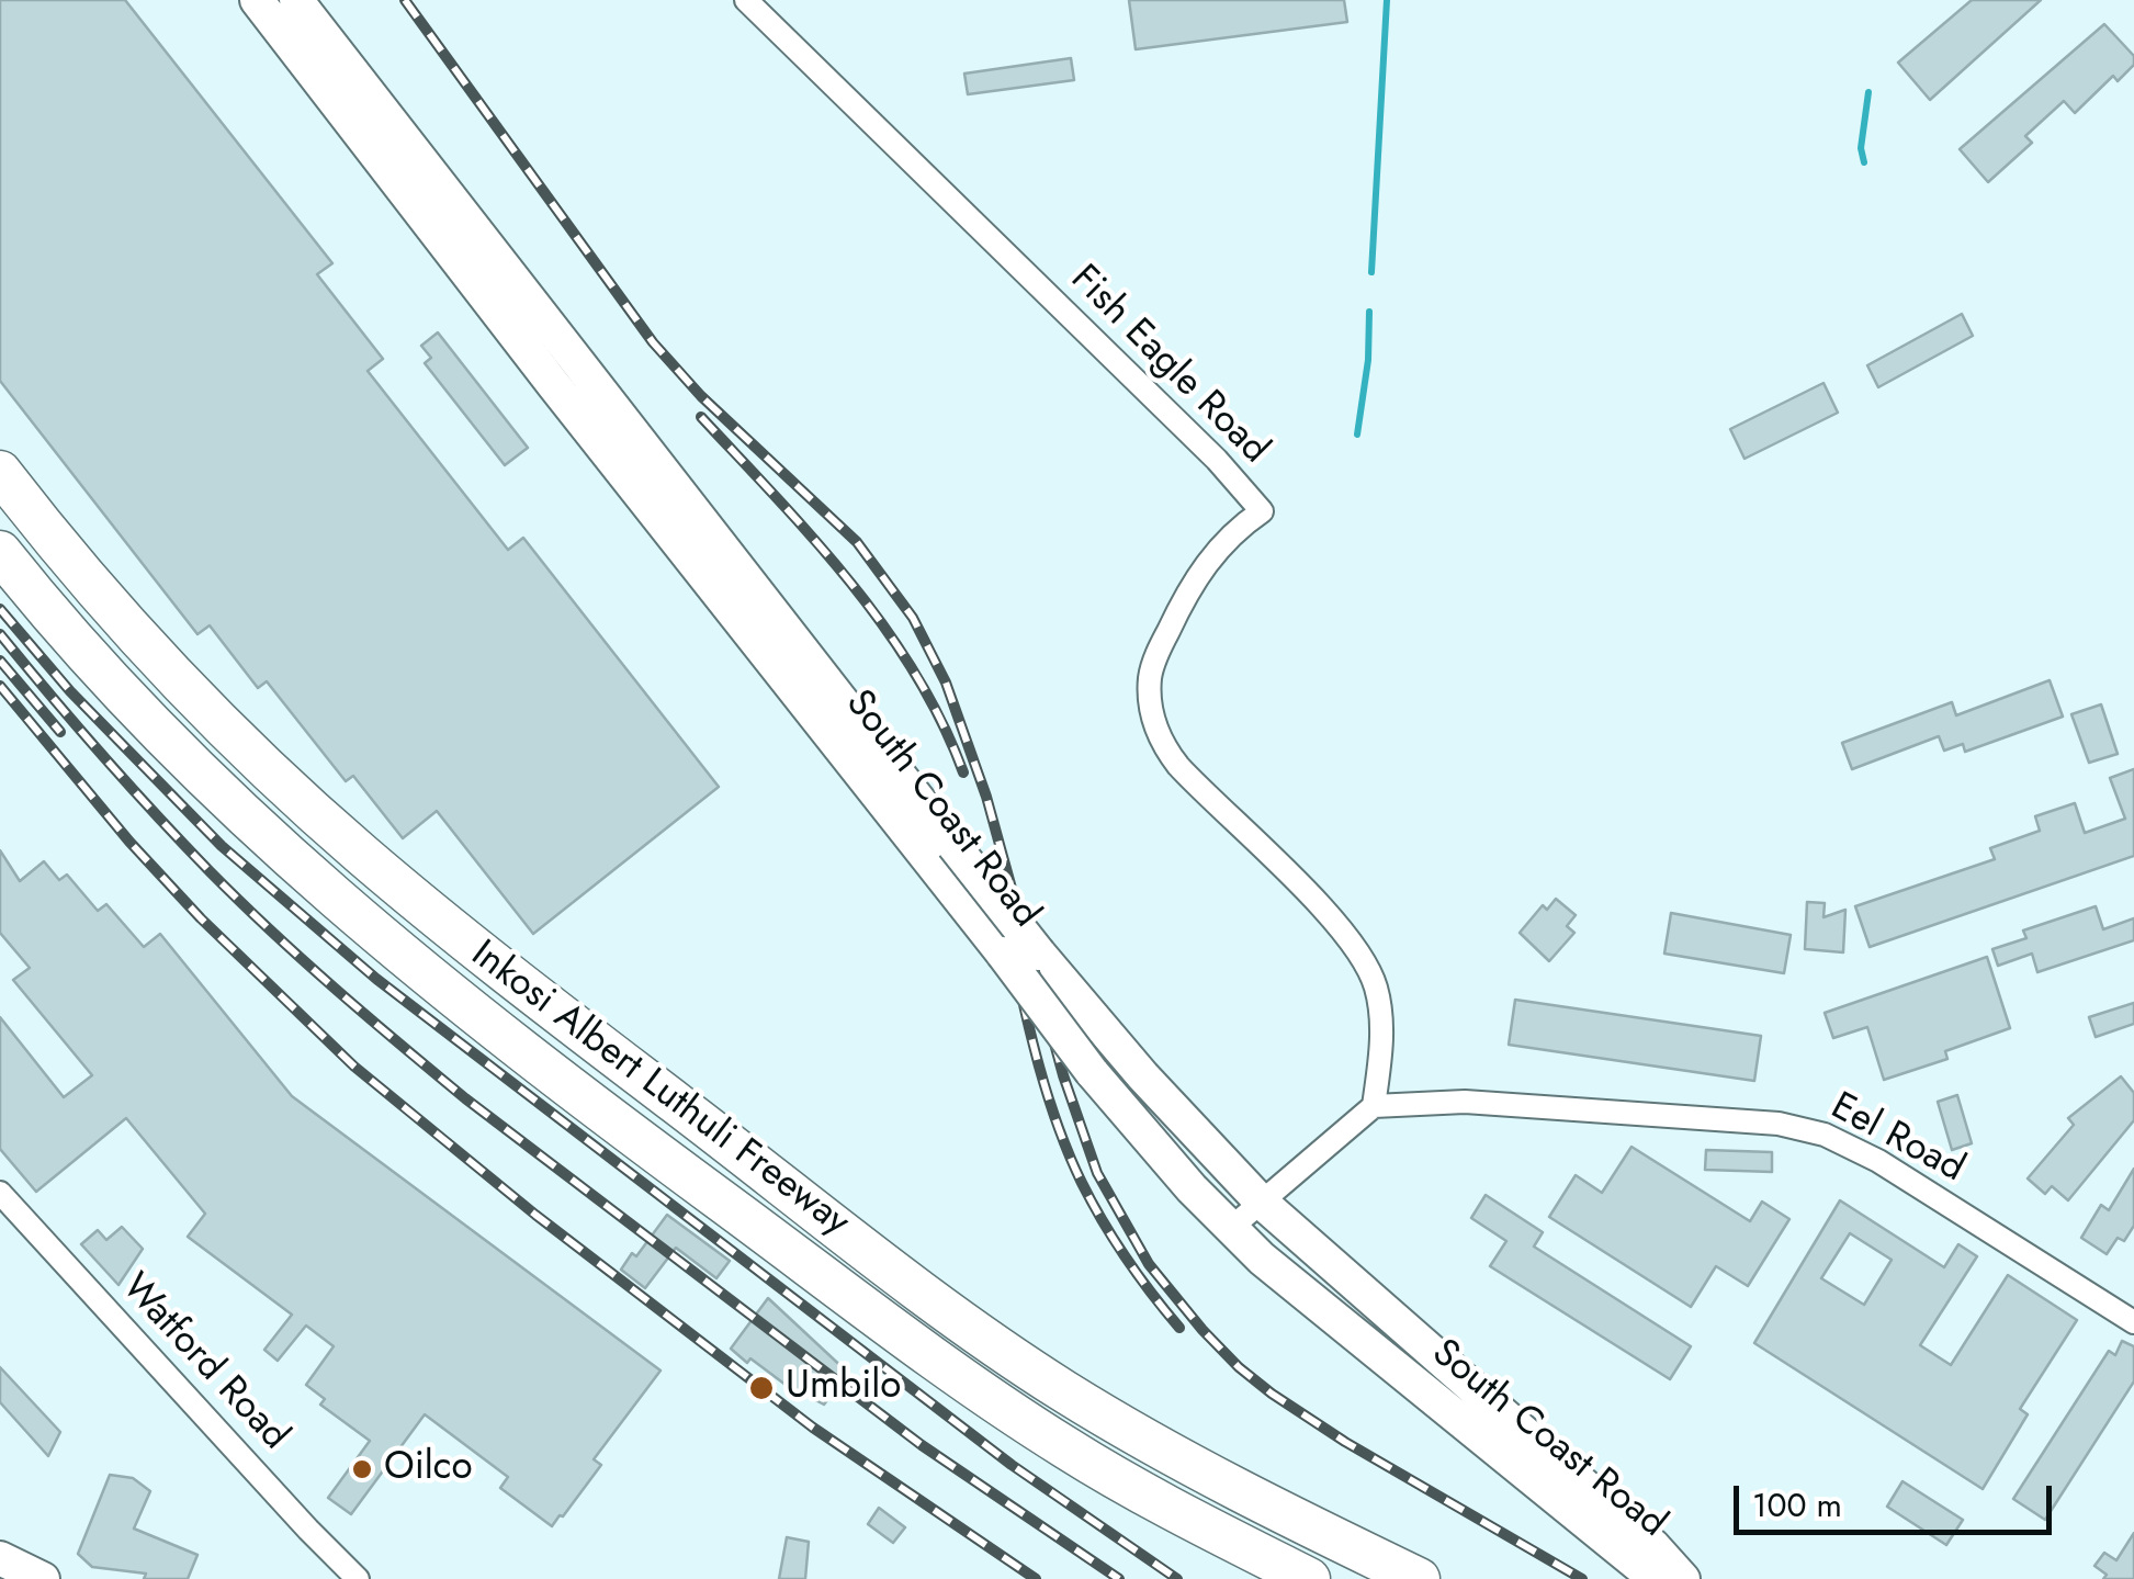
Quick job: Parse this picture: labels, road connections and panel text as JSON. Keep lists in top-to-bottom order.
{
  "streets": {
    "highway": ["Inkosi Albert Luthuli Freeway"],
    "street": [
      "Fish Eagle Road",
      "South Coast Road",
      "Eel Road",
      "Watford Road"
    ]
  },
  "crossings": [
    ["Fish Eagle Road", "Eel Road"]
  ],
  "places": ["Umbilo", "Oilco"],
  "scale_bar": "100 m"
}
